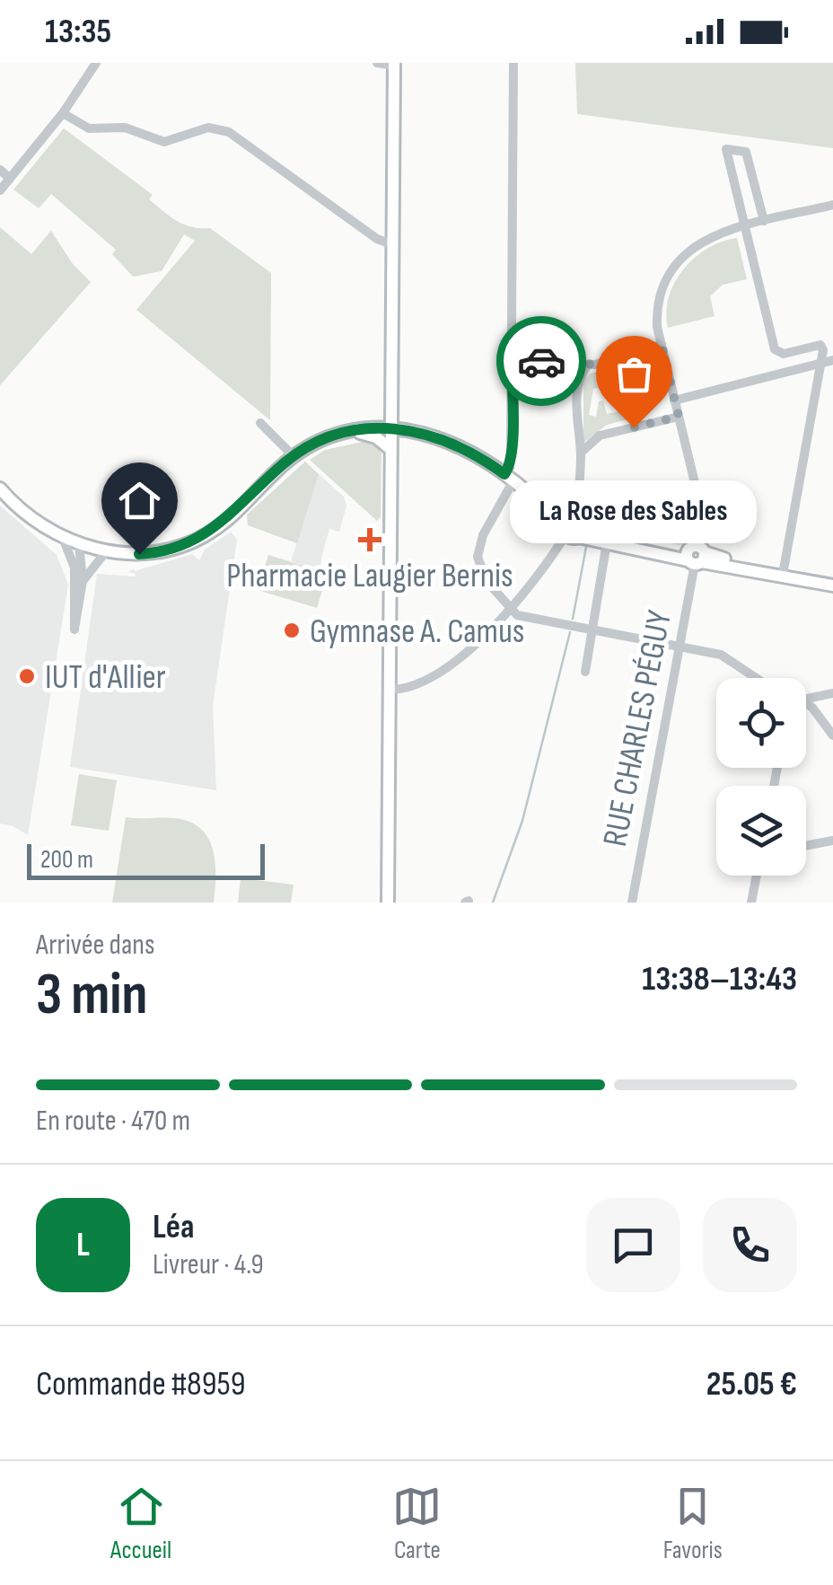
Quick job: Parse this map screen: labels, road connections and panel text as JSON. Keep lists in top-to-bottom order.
{
  "streets": {
    "street": ["RUE CHARLES PÉGUY"]
  },
  "places": {
    "other": ["La Rose des Sables", "Gymnase A. Camus", "IUT d'Allier"],
    "health": ["Pharmacie Laugier Bernis"]
  },
  "scale_bar": "200 m",
  "page": {
    "status": "13:35",
    "bubble": "La Rose des Sables",
    "scale": "200 m",
    "heading": ["3 min", "Arrivée dans", "13:38–13:43"],
    "panel": [
      "Léa",
      "Livreur · 4.9",
      "Commande #8959",
      "25.05 €"
    ],
    "bar": "En route · 470 m",
    "round": "L",
    "tabs": ["Accueil", "Carte", "Favoris"]
  }
}
